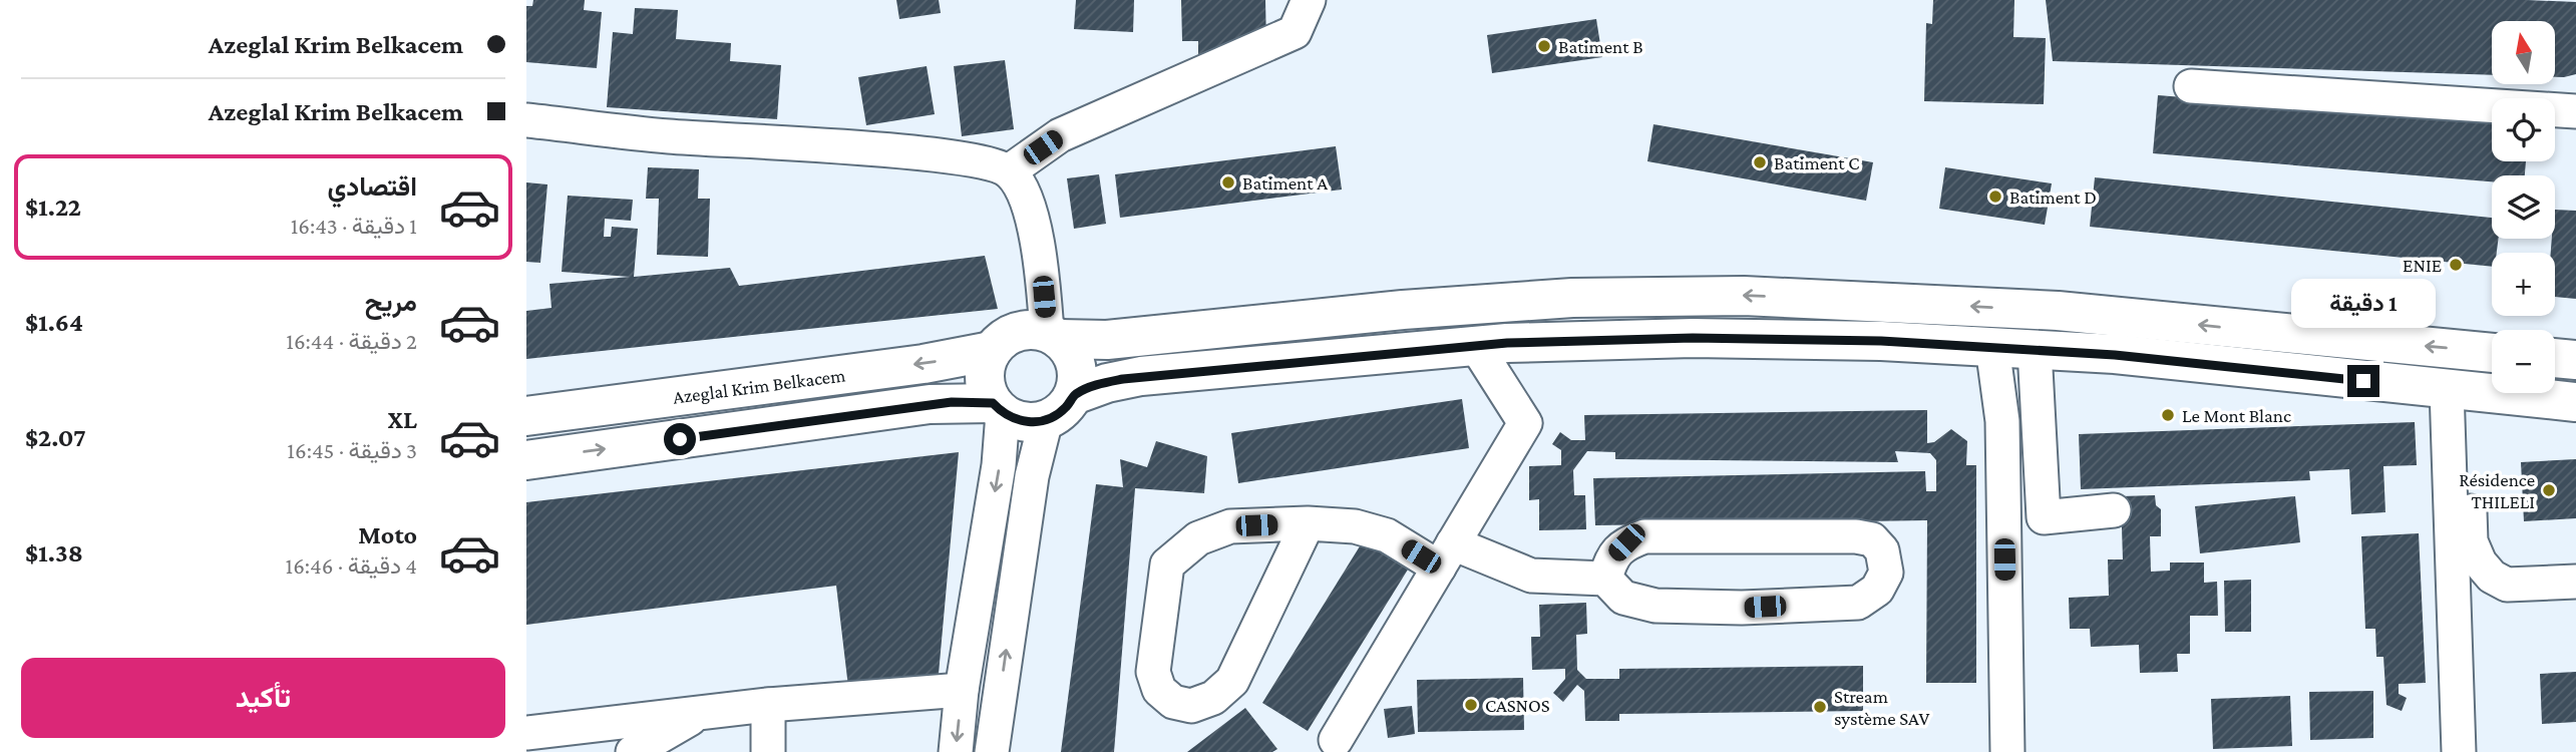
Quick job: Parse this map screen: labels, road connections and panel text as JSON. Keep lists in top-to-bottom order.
{
  "streets": {
    "main road": ["Azeglal Krim Belkacem"]
  },
  "places": [
    "Batiment B",
    "Batiment C",
    "Batiment A",
    "Batiment D",
    "ENIE",
    "Le Mont Blanc",
    "Résidence THILELI",
    "CASNOS",
    "Stream système SAV"
  ],
  "north": "top",
  "page": {
    "banner": ["Azeglal Krim Belkacem", "Azeglal Krim Belkacem"],
    "map_buttons": ["+", "−"],
    "list": [
      {
        "name": "اقتصادي",
        "note": "1 دقيقة · 16:43",
        "value": "$1.22"
      },
      {
        "name": "مريح",
        "note": "2 دقيقة · 16:44",
        "value": "$1.64"
      },
      {
        "name": "XL",
        "note": "3 دقيقة · 16:45",
        "value": "$2.07"
      },
      {
        "name": "Moto",
        "note": "4 دقيقة · 16:46",
        "value": "$1.38"
      }
    ],
    "bubble": "1 دقيقة",
    "buttons": "تأكيد"
  }
}
